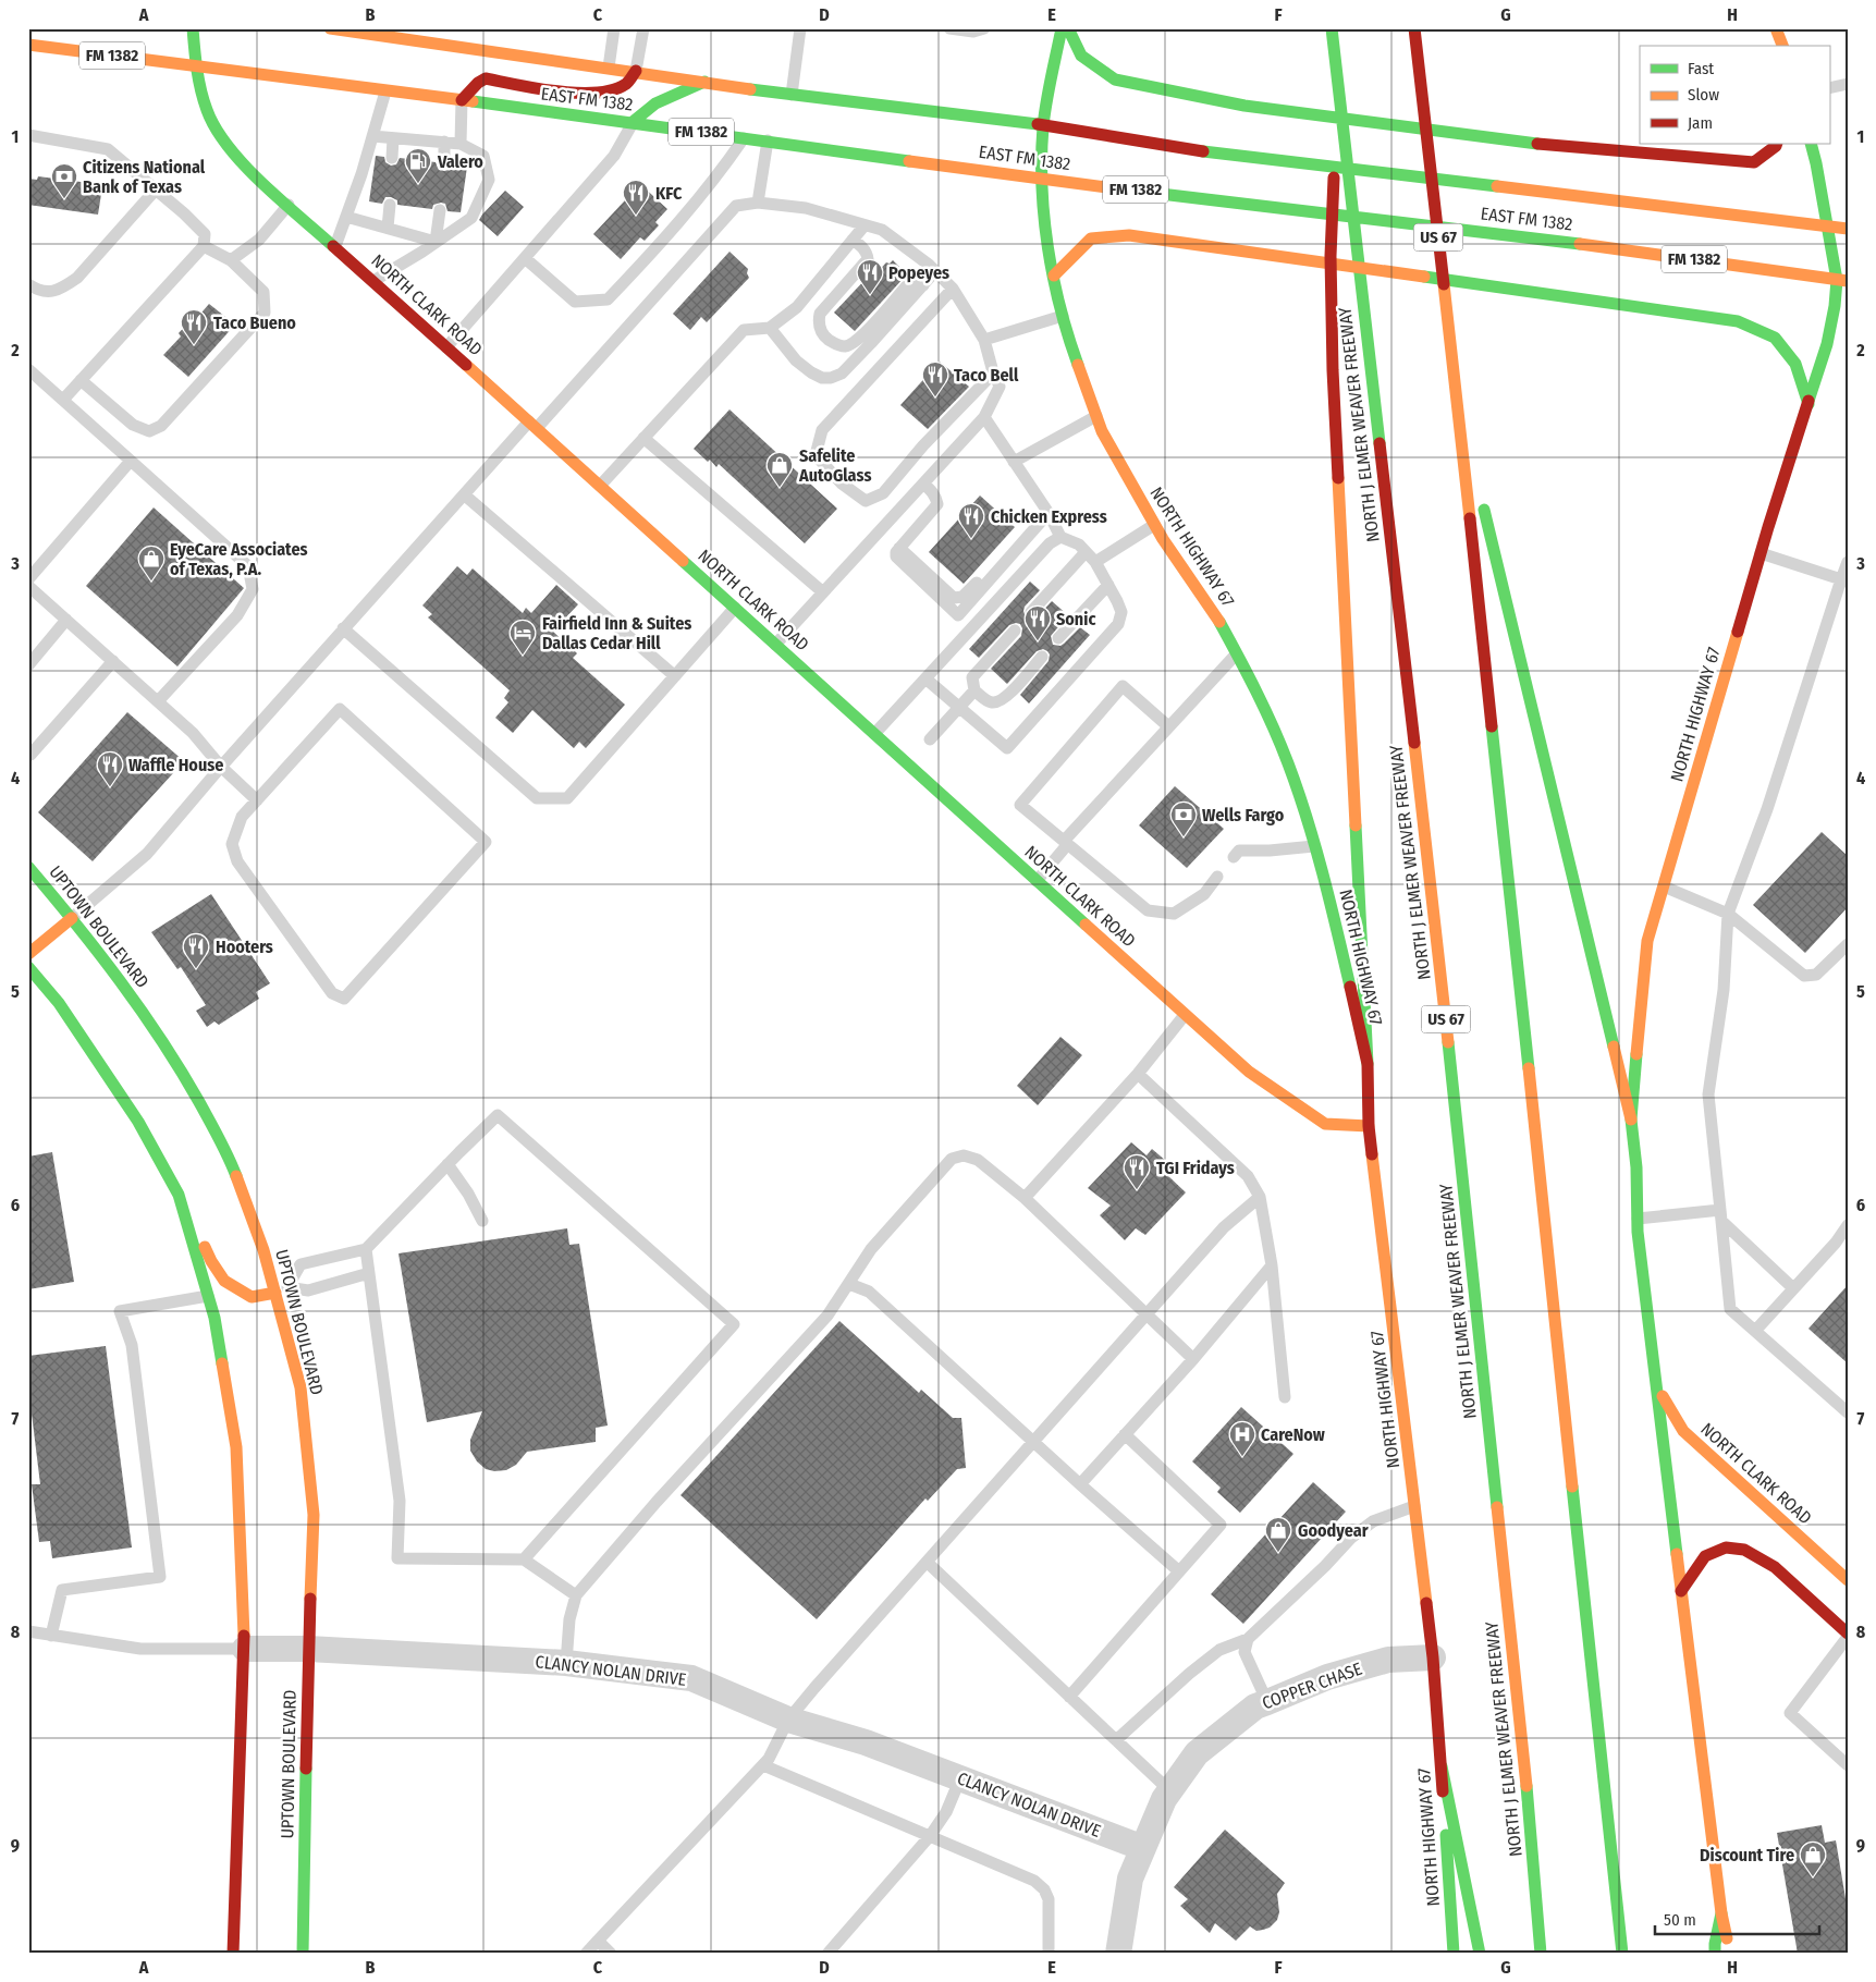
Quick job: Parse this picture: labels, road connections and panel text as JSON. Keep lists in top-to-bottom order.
{
  "streets": {
    "main road": [
      "FM 1382",
      "EAST FM 1382",
      "US 67",
      "NORTH CLARK ROAD",
      "NORTH J ELMER WEAVER FREEWAY",
      "NORTH HIGHWAY 67",
      "UPTOWN BOULEVARD"
    ],
    "street": ["CLANCY NOLAN DRIVE", "COPPER CHASE"]
  },
  "crossings": [
    ["FM 1382", "EAST FM 1382"],
    ["FM 1382", "NORTH CLARK ROAD"],
    ["EAST FM 1382", "NORTH CLARK ROAD"],
    ["EAST FM 1382", "NORTH HIGHWAY 67"],
    ["NORTH CLARK ROAD", "NORTH HIGHWAY 67"],
    ["NORTH HIGHWAY 67", "COPPER CHASE"],
    ["UPTOWN BOULEVARD", "CLANCY NOLAN DRIVE"],
    ["CLANCY NOLAN DRIVE", "COPPER CHASE"]
  ],
  "places": {
    "fuel station": ["Valero"],
    "bank": ["Citizens National Bank of Texas", "Wells Fargo"],
    "restaurant": [
      "KFC",
      "Popeyes",
      "Taco Bueno",
      "Taco Bell",
      "Chicken Express",
      "Sonic",
      "Waffle House",
      "Hooters",
      "TGI Fridays"
    ],
    "shop": [
      "Safelite AutoGlass",
      "EyeCare Associates of Texas, P.A.",
      "Goodyear",
      "Discount Tire"
    ],
    "hotel": ["Fairfield Inn & Suites Dallas Cedar Hill"],
    "hospital": ["CareNow"]
  },
  "legend": ["Fast", "Slow", "Jam"],
  "scale_bar": "50 m",
  "grid": {
    "columns": [
      "A",
      "B",
      "C",
      "D",
      "E",
      "F",
      "G",
      "H"
    ],
    "rows": [
      "1",
      "2",
      "3",
      "4",
      "5",
      "6",
      "7",
      "8",
      "9"
    ]
  }
}
